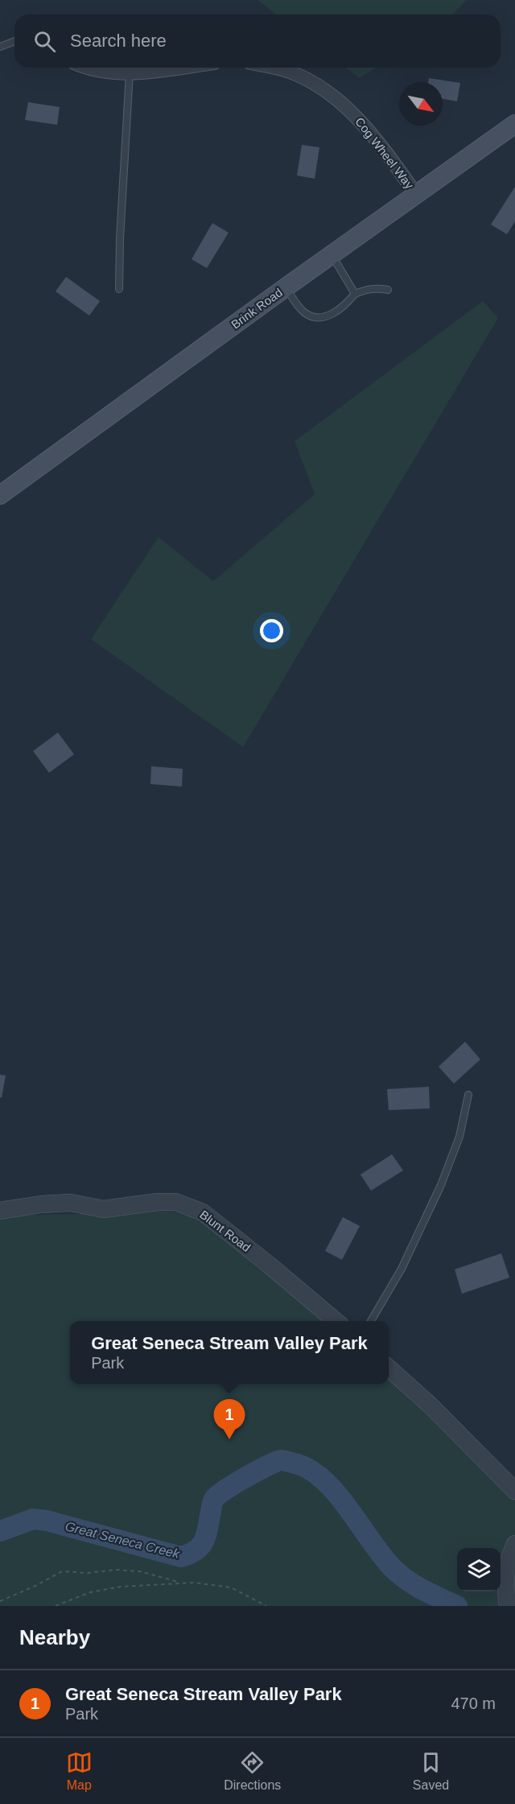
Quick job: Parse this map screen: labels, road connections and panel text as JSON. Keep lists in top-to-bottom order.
{
  "streets": {
    "main road": ["Brink Road"],
    "street": ["Cog Wheel Way", "Blunt Road"]
  },
  "crossings": [
    ["Cog Wheel Way", "Brink Road"]
  ],
  "water": ["Great Seneca Creek"],
  "north": "bottom right",
  "page": {
    "search": "Search here",
    "popup": ["Great Seneca Stream Valley Park", "Park"],
    "pins": "1",
    "heading": "Nearby",
    "list": [
      {
        "mark": "1",
        "name": "Great Seneca Stream Valley Park",
        "note": "Park",
        "value": "470 m"
      }
    ],
    "nav": ["Map", "Directions", "Saved"]
  }
}
